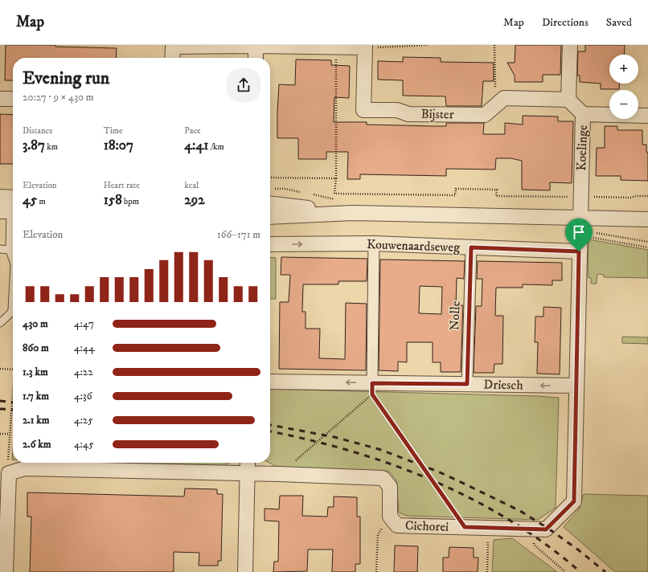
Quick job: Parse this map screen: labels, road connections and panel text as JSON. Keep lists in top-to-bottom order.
{
  "streets": {
    "street": [
      "Bijster",
      "Koelinge",
      "Kouwenaardseweg",
      "Nolle",
      "Driesch",
      "Cichorei"
    ]
  },
  "crossings": [
    ["Bijster", "Koelinge"],
    ["Koelinge", "Kouwenaardseweg"],
    ["Koelinge", "Driesch"],
    ["Koelinge", "Cichorei"],
    ["Kouwenaardseweg", "Nolle"],
    ["Nolle", "Driesch"]
  ],
  "one_way": ["Driesch"],
  "page": {
    "header": "Map",
    "nav": ["Map", "Directions", "Saved"],
    "map_buttons": ["+", "−"],
    "heading": ["Evening run", "20:27 · 9 × 430 m"],
    "stats": [
      ["Distance", "3.87 km"],
      ["Time", "18:07"],
      ["Pace", "4:41 /km"],
      ["Elevation", "45 m"],
      ["Heart rate", "158 bpm"],
      ["kcal", "292"]
    ],
    "chart": ["Elevation", "166–171 m"],
    "list": [
      {
        "name": "430 m",
        "note": "4:47"
      },
      {
        "name": "860 m",
        "note": "4:44"
      },
      {
        "name": "1.3 km",
        "note": "4:22"
      },
      {
        "name": "1.7 km",
        "note": "4:36"
      },
      {
        "name": "2.1 km",
        "note": "4:25"
      },
      {
        "name": "2.6 km",
        "note": "4:45"
      }
    ]
  }
}
